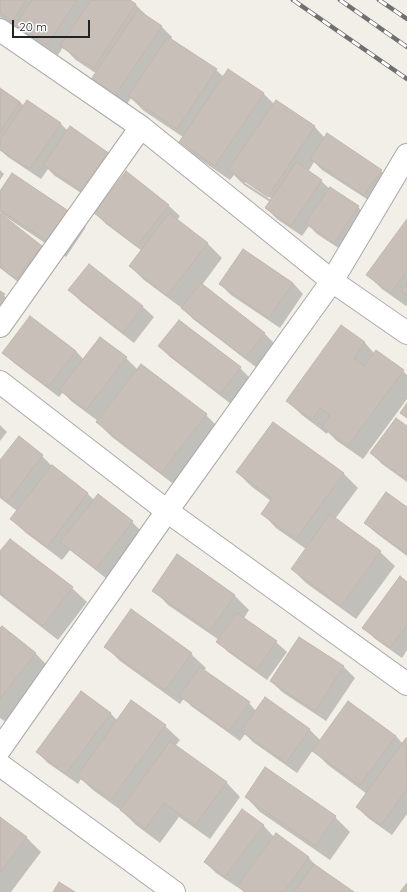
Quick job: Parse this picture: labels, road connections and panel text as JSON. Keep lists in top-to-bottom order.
{
  "scale_bar": "20 m"
}
